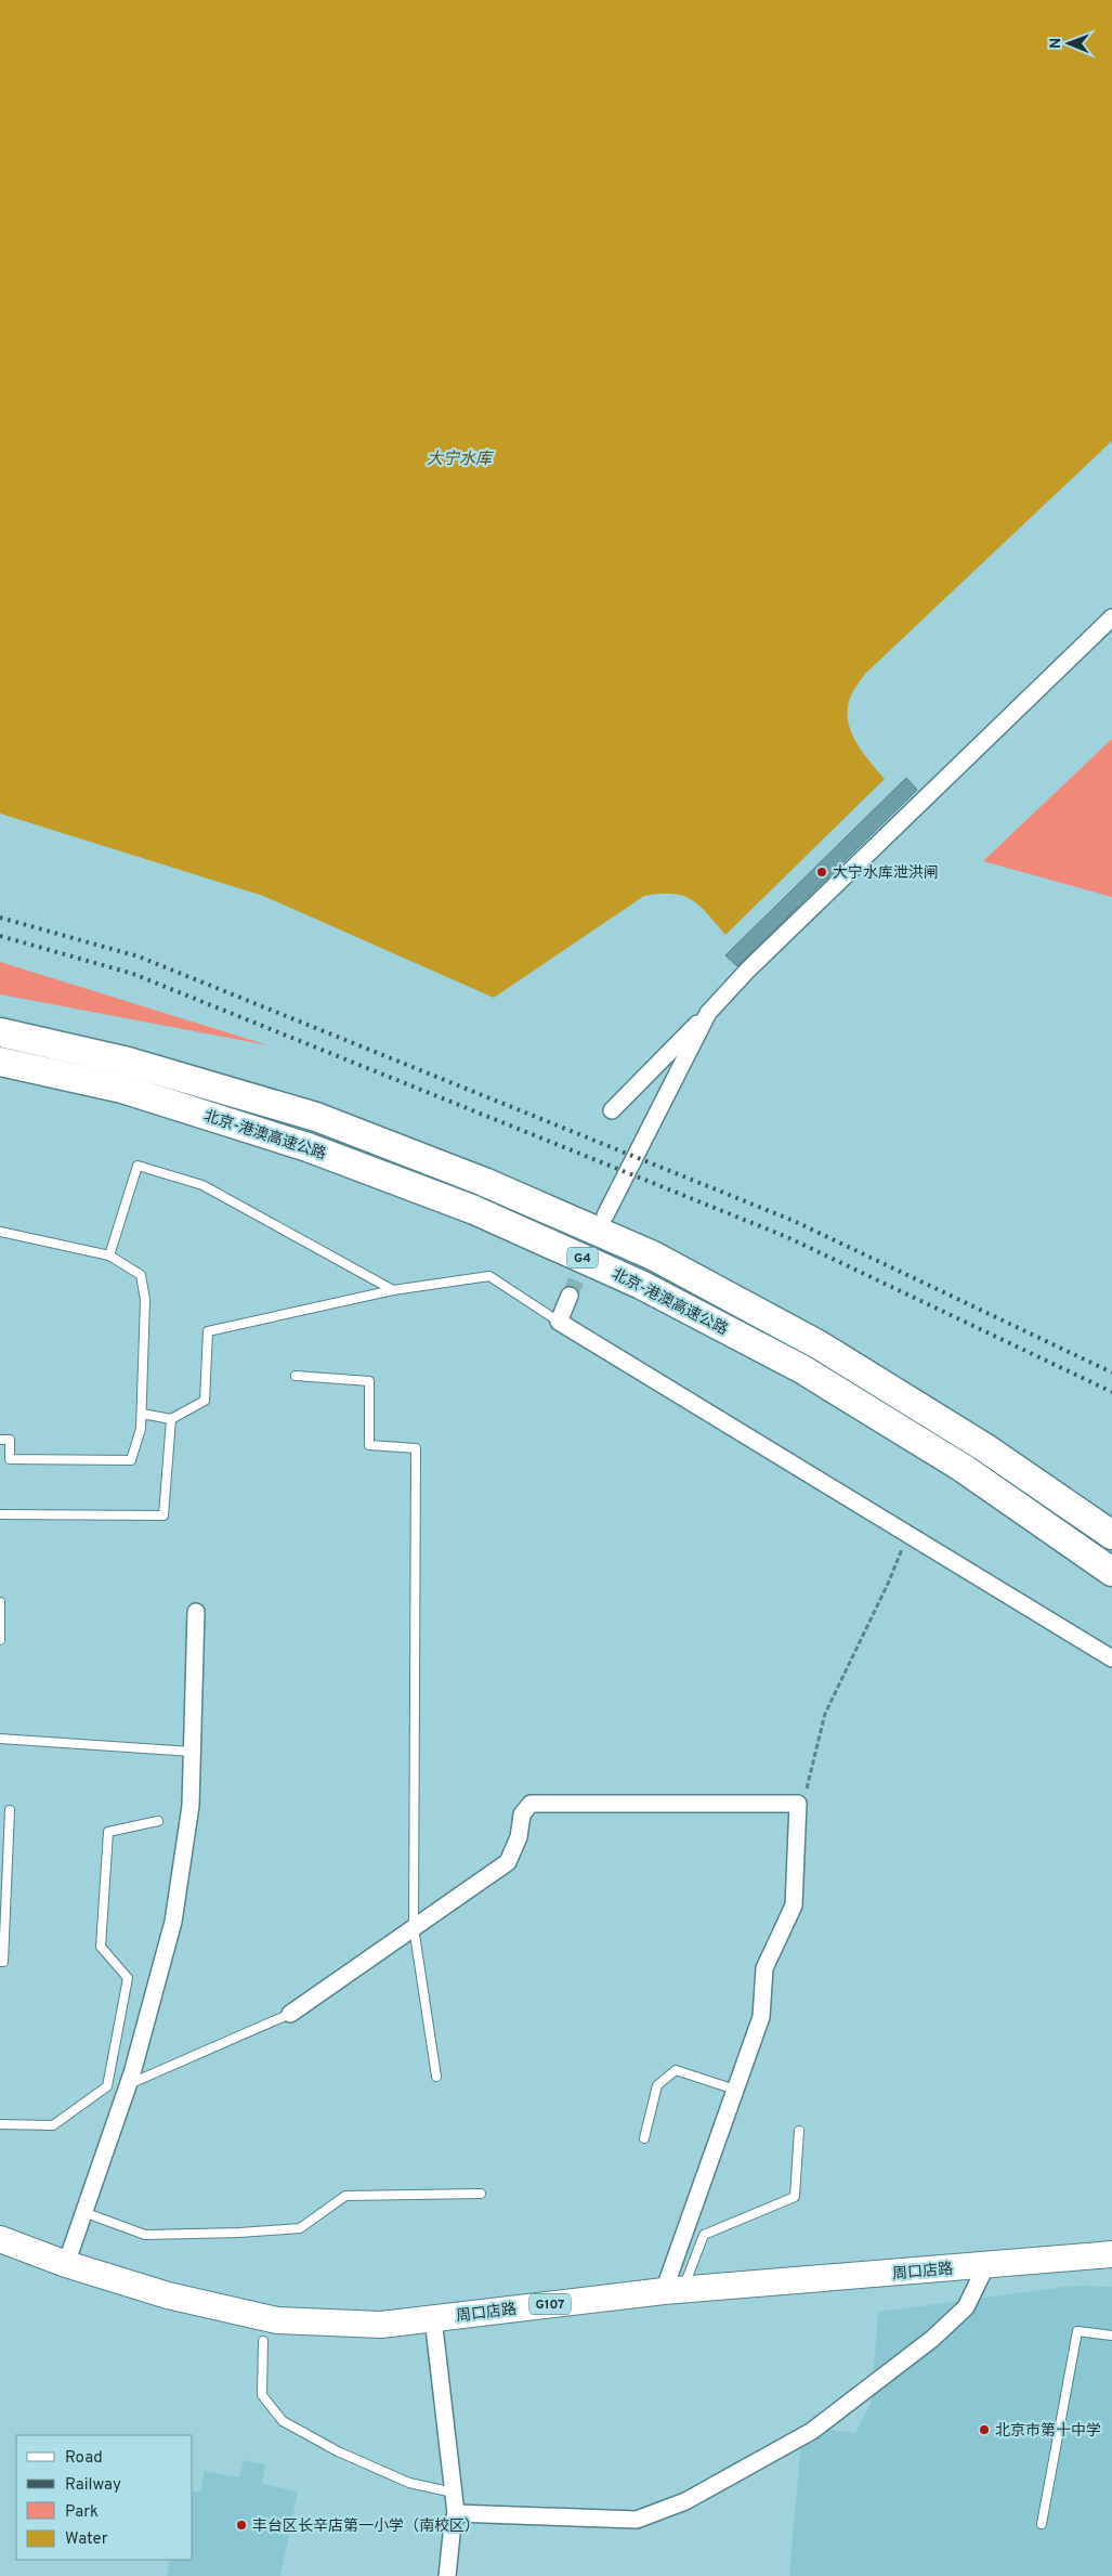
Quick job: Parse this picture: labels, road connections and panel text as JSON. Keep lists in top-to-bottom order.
{
  "streets": {
    "highway": [
      "北京-港澳高速公路",
      "G4",
      "周口店路",
      "G107"
    ]
  },
  "water": ["大宁水库"],
  "places": ["大宁水库泄洪闸", "北京市第十中学", "丰台区长辛店第一小学（南校区）"],
  "legend": [
    "Road",
    "Railway",
    "Park",
    "Water"
  ],
  "north": "left"
}
